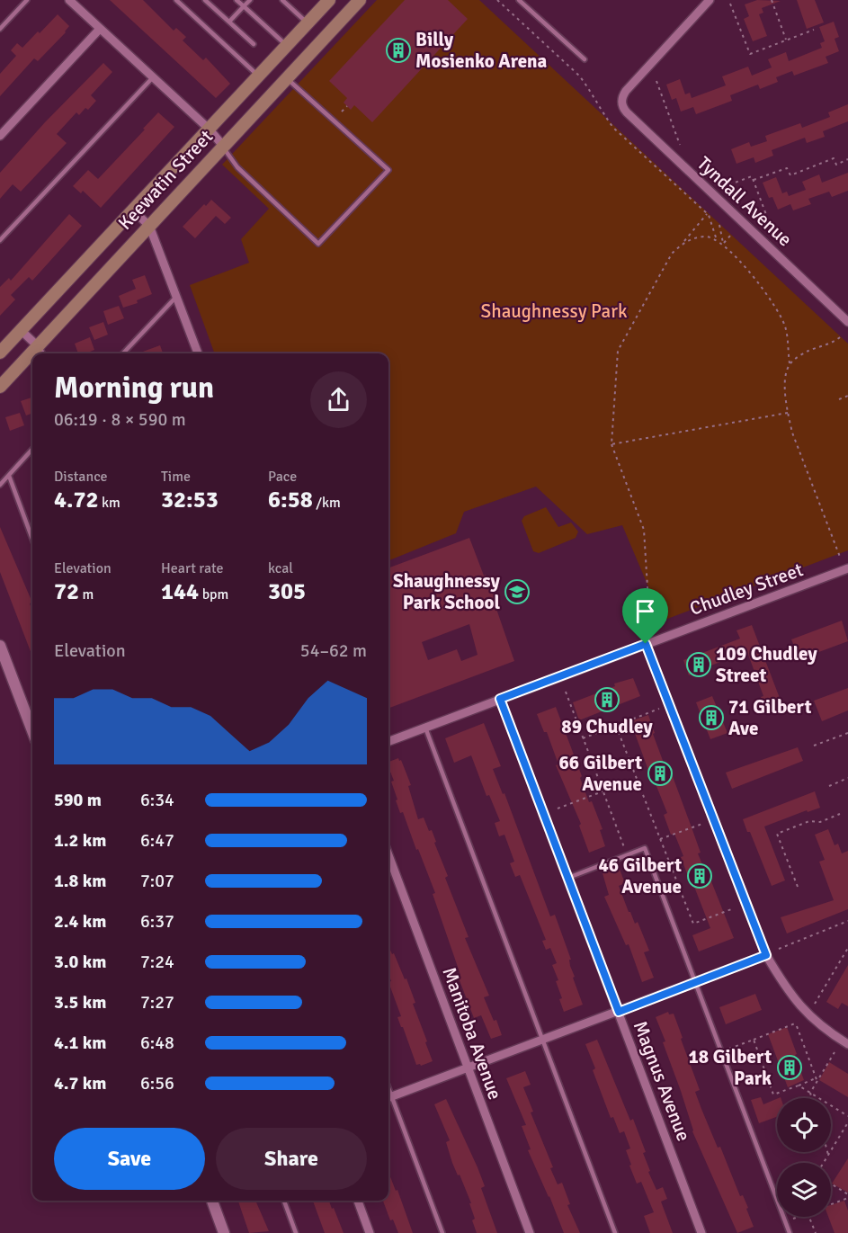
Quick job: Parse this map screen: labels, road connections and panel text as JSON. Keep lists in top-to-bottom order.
{
  "streets": {
    "main road": ["Keewatin Street"],
    "street": [
      "Tyndall Avenue",
      "Chudley Street",
      "Manitoba Avenue",
      "Magnus Avenue"
    ]
  },
  "crossings": [
    ["Chudley Street", "Magnus Avenue"]
  ],
  "parks": ["Shaughnessy Park"],
  "places": {
    "building": [
      "Billy Mosienko Arena",
      "109 Chudley Street",
      "89 Chudley",
      "71 Gilbert Ave",
      "66 Gilbert Avenue",
      "46 Gilbert Avenue",
      "18 Gilbert Park"
    ],
    "school or university": ["Shaughnessy Park School"]
  },
  "page": {
    "heading": ["Morning run", "06:19 · 8 × 590 m"],
    "stats": [
      ["Distance", "4.72 km"],
      ["Time", "32:53"],
      ["Pace", "6:58 /km"],
      ["Elevation", "72 m"],
      ["Heart rate", "144 bpm"],
      ["kcal", "305"]
    ],
    "chart": ["Elevation", "54–62 m"],
    "list": [
      {
        "name": "590 m",
        "note": "6:34"
      },
      {
        "name": "1.2 km",
        "note": "6:47"
      },
      {
        "name": "1.8 km",
        "note": "7:07"
      },
      {
        "name": "2.4 km",
        "note": "6:37"
      },
      {
        "name": "3.0 km",
        "note": "7:24"
      },
      {
        "name": "3.5 km",
        "note": "7:27"
      },
      {
        "name": "4.1 km",
        "note": "6:48"
      },
      {
        "name": "4.7 km",
        "note": "6:56"
      }
    ],
    "buttons": ["Save", "Share"]
  }
}
